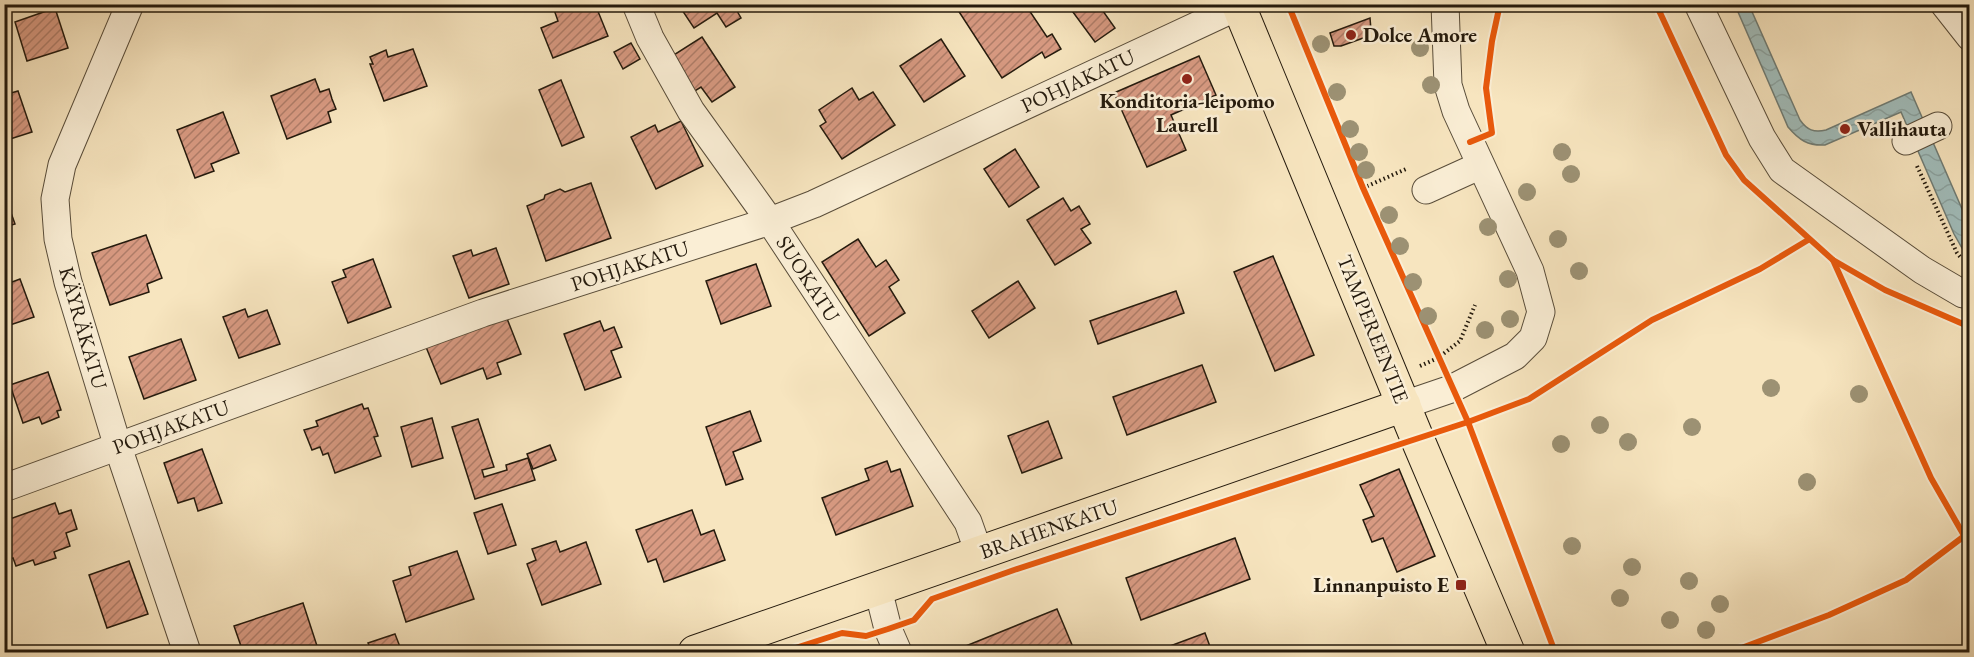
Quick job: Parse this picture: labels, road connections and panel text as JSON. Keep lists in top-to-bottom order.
{
  "streets": {
    "main road": ["TAMPEREENTIE", "BRAHENKATU"],
    "street": ["POHJAKATU", "SUOKATU", "KÄYRÄKATU"]
  },
  "crossings": [
    ["POHJAKATU", "SUOKATU"],
    ["POHJAKATU", "KÄYRÄKATU"],
    ["POHJAKATU", "TAMPEREENTIE"],
    ["SUOKATU", "BRAHENKATU"],
    ["TAMPEREENTIE", "BRAHENKATU"]
  ],
  "places": {
    "other": ["Dolce Amore", "Konditoria-leipomo Laurell", "Vallihauta"],
    "transit": ["Linnanpuisto E"]
  }
}
